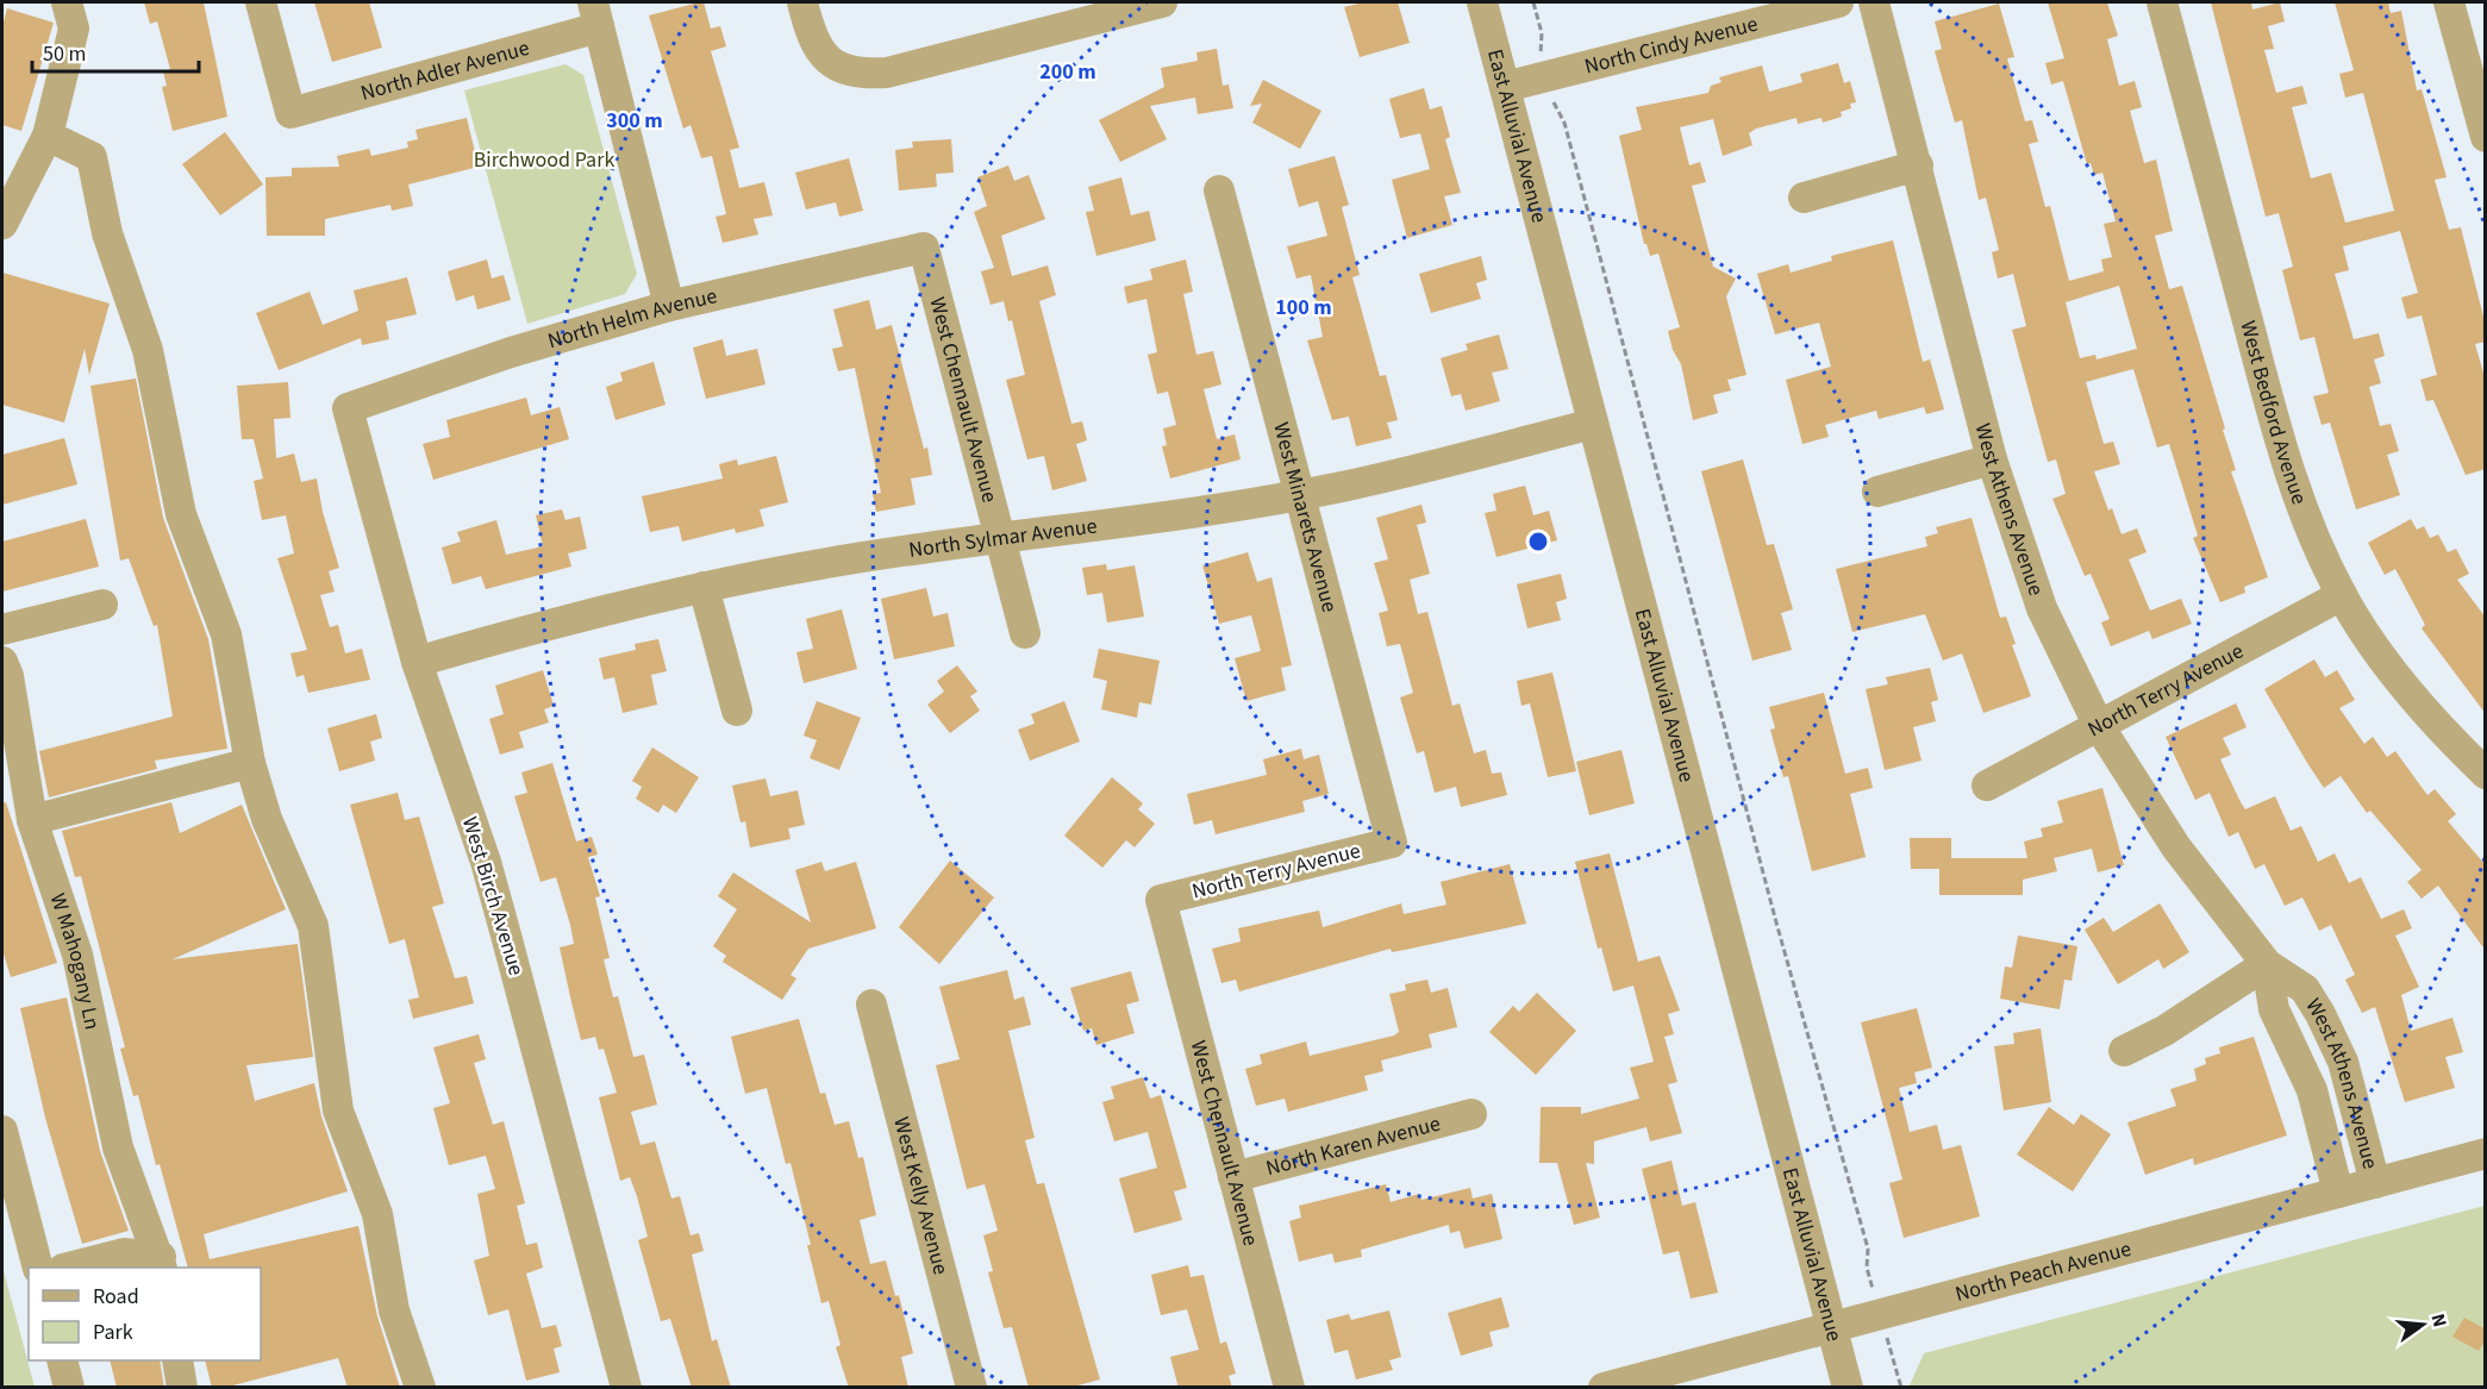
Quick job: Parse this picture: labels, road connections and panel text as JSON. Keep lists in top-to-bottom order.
{
  "streets": {
    "street": [
      "North Cindy Avenue",
      "North Adler Avenue",
      "East Alluvial Avenue",
      "North Helm Avenue",
      "West Chennault Avenue",
      "West Bedford Avenue",
      "West Athens Avenue",
      "West Minarets Avenue",
      "North Sylmar Avenue",
      "North Terry Avenue",
      "West Birch Avenue",
      "W Mahogany Ln",
      "North Karen Avenue",
      "West Kelly Avenue",
      "North Peach Avenue"
    ]
  },
  "crossings": [
    ["North Cindy Avenue", "East Alluvial Avenue"],
    ["East Alluvial Avenue", "North Sylmar Avenue"],
    ["East Alluvial Avenue", "North Peach Avenue"],
    ["North Helm Avenue", "West Chennault Avenue"],
    ["North Helm Avenue", "West Birch Avenue"],
    ["West Chennault Avenue", "North Sylmar Avenue"],
    ["West Chennault Avenue", "North Terry Avenue"],
    ["West Chennault Avenue", "North Karen Avenue"],
    ["West Bedford Avenue", "North Terry Avenue"],
    ["West Athens Avenue", "North Terry Avenue"],
    ["West Athens Avenue", "North Peach Avenue"],
    ["West Minarets Avenue", "North Sylmar Avenue"],
    ["West Minarets Avenue", "North Terry Avenue"],
    ["North Sylmar Avenue", "West Birch Avenue"]
  ],
  "parks": ["Birchwood Park"],
  "legend": ["Road", "Park"],
  "scale_bar": "50 m",
  "north": "right",
  "rings": ["200 m", "300 m", "100 m"]
}
